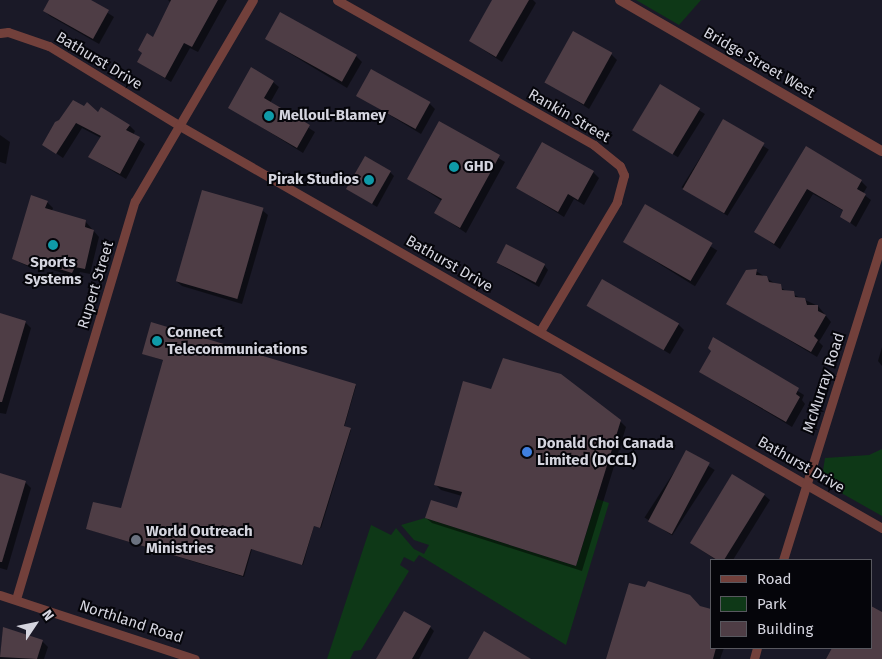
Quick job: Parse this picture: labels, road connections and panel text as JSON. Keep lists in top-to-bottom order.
{
  "streets": {
    "street": [
      "Bathurst Drive",
      "Bridge Street West",
      "Rankin Street",
      "Rupert Street",
      "McMurray Road",
      "Northland Road"
    ]
  },
  "crossings": [
    ["Bathurst Drive", "Rankin Street"],
    ["Bathurst Drive", "Rupert Street"],
    ["Bathurst Drive", "McMurray Road"],
    ["Rupert Street", "Northland Road"]
  ],
  "places": [
    "Melloul-Blamey",
    "GHD",
    "Pirak Studios",
    "Sports Systems",
    "Connect Telecommunications",
    "Donald Choi Canada Limited (DCCL)",
    "World Outreach Ministries"
  ],
  "legend": ["Road", "Park", "Building"],
  "north": "top right"
}
